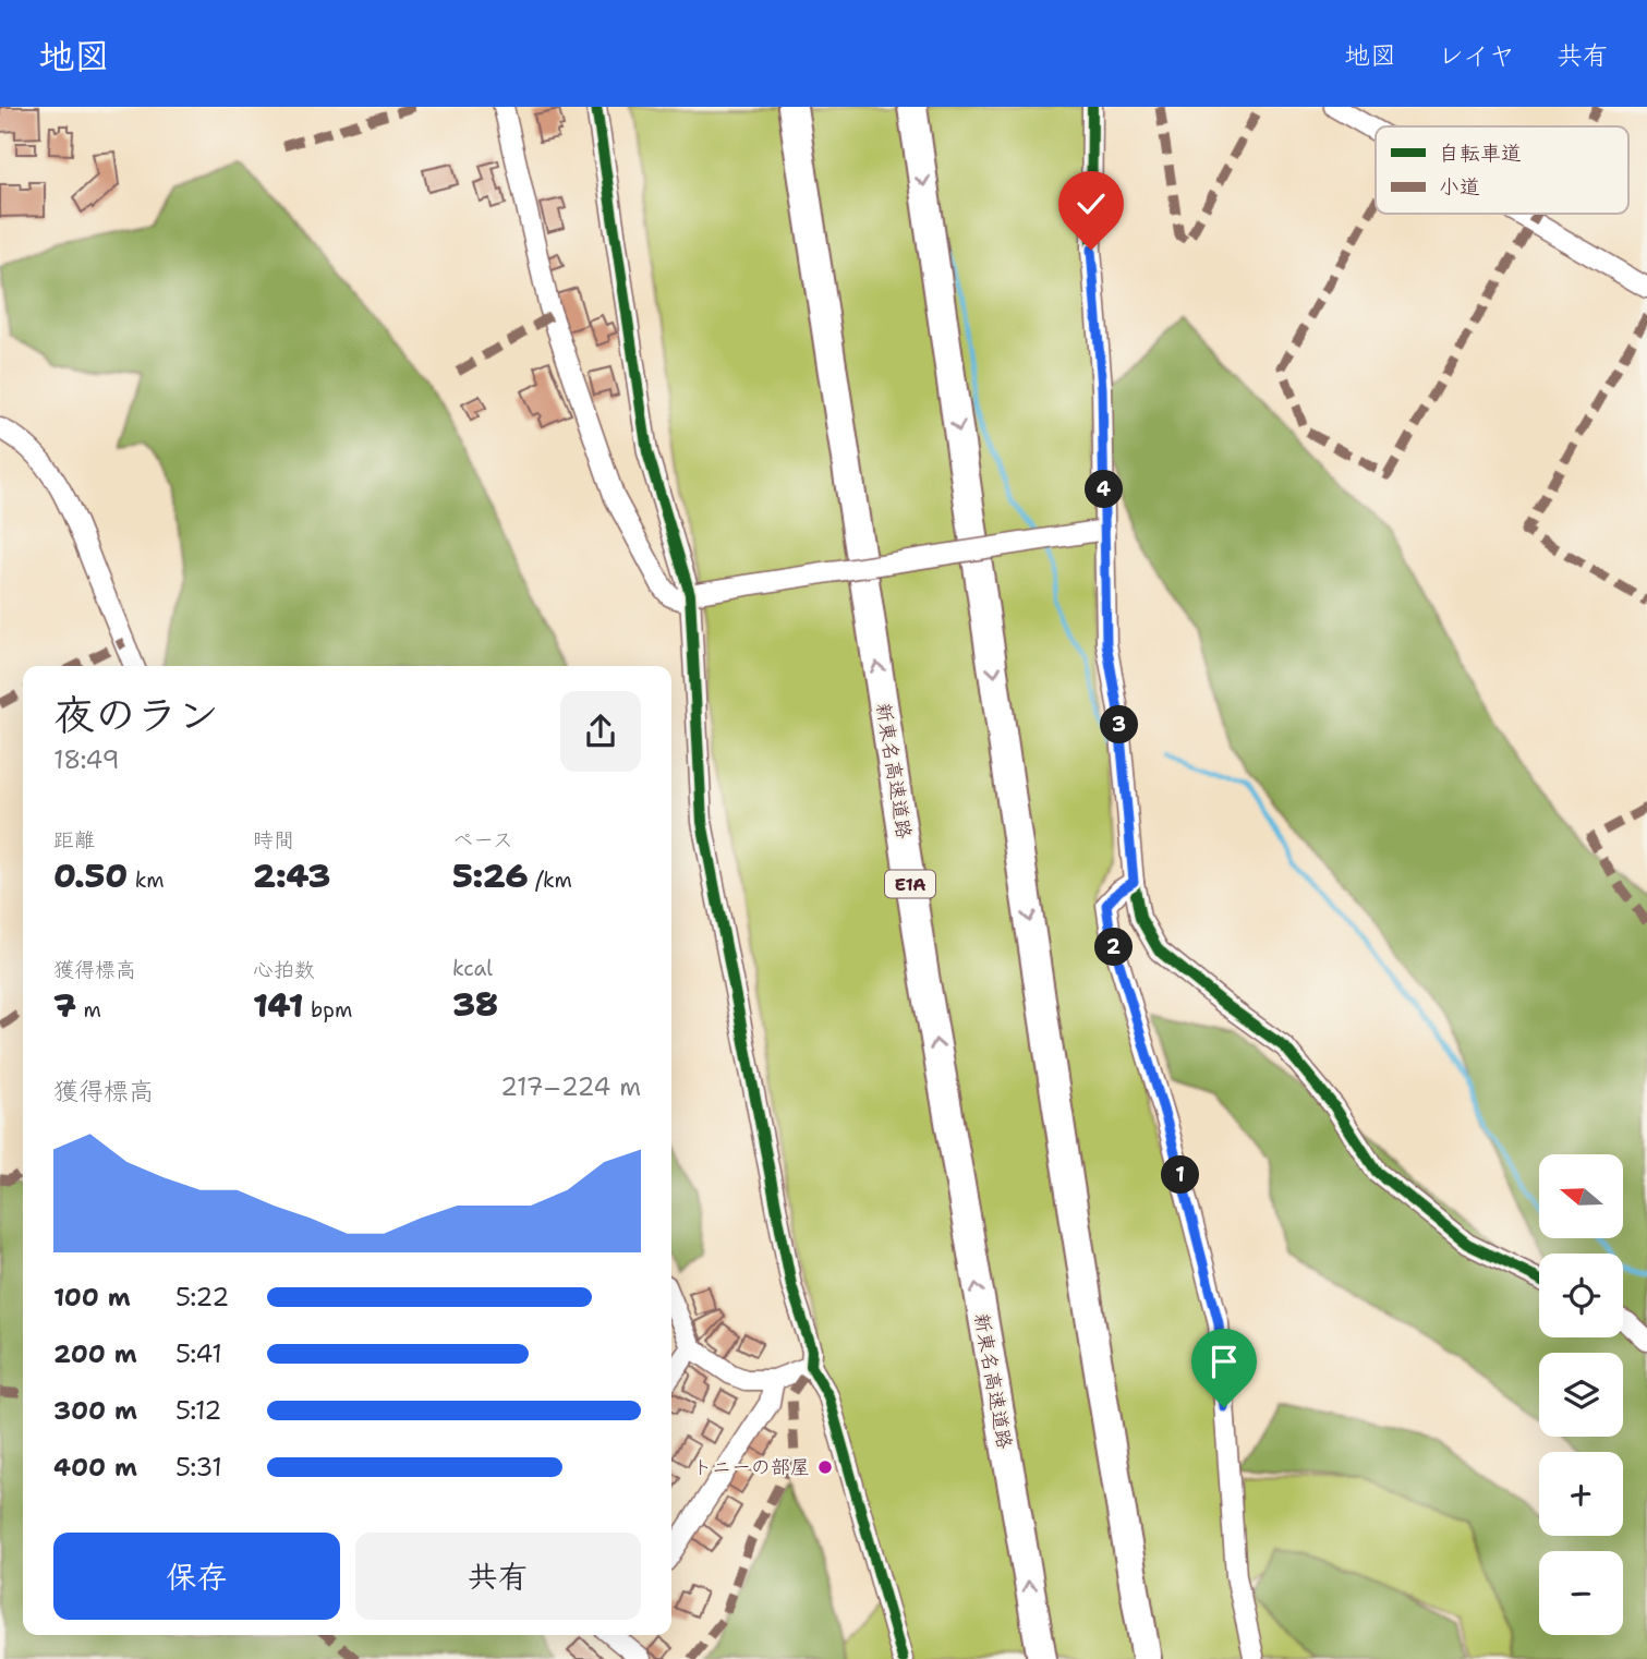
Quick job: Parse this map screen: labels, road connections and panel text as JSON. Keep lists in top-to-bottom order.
{
  "streets": {
    "highway": ["新東名高速道路", "E1A"]
  },
  "places": ["トニーの部屋"],
  "legend": ["自転車道", "小道"],
  "north": "left",
  "page": {
    "header": "地図",
    "nav": ["地図", "レイヤ", "共有"],
    "pins": [
      "4",
      "3",
      "2",
      "1"
    ],
    "heading": ["夜のラン", "18:49"],
    "stats": [
      ["距離", "0.50 km"],
      ["時間", "2:43"],
      ["ペース", "5:26 /km"],
      ["獲得標高", "7 m"],
      ["心拍数", "141 bpm"],
      ["kcal", "38"]
    ],
    "chart": ["獲得標高", "217–224 m"],
    "map_buttons": ["+", "−"],
    "list": [
      {
        "name": "100 m",
        "note": "5:22"
      },
      {
        "name": "200 m",
        "note": "5:41"
      },
      {
        "name": "300 m",
        "note": "5:12"
      },
      {
        "name": "400 m",
        "note": "5:31"
      }
    ],
    "buttons": ["保存", "共有"]
  }
}
